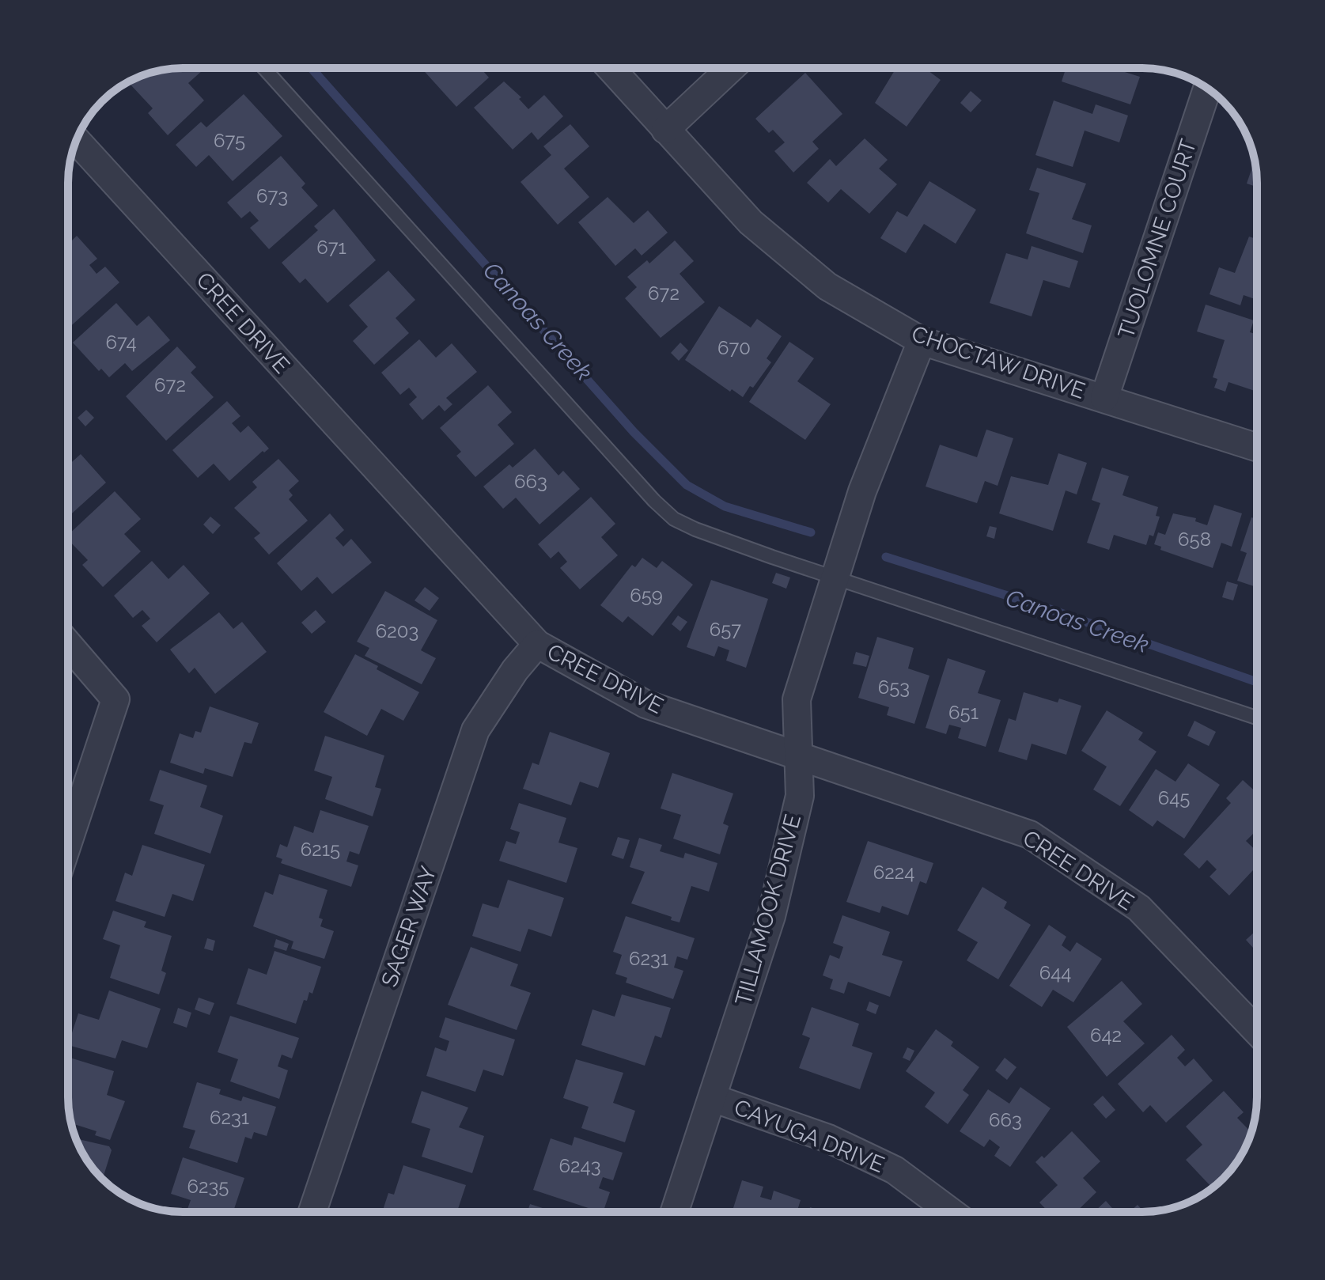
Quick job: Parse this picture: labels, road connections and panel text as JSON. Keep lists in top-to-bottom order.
{
  "streets": {
    "street": [
      "TUOLOMNE COURT",
      "CREE DRIVE",
      "CHOCTAW DRIVE",
      "TILLAMOOK DRIVE",
      "SAGER WAY",
      "CAYUGA DRIVE"
    ]
  },
  "crossings": [
    ["TUOLOMNE COURT", "CHOCTAW DRIVE"],
    ["CREE DRIVE", "TILLAMOOK DRIVE"],
    ["CREE DRIVE", "SAGER WAY"],
    ["CHOCTAW DRIVE", "TILLAMOOK DRIVE"],
    ["TILLAMOOK DRIVE", "CAYUGA DRIVE"]
  ],
  "water": ["Canoas Creek"],
  "house_numbers": [
    "675",
    "673",
    "671",
    "672",
    "674",
    "670",
    "672",
    "663",
    "658",
    "659",
    "657",
    "6203",
    "653",
    "651",
    "645",
    "6215",
    "6224",
    "6231",
    "644",
    "642",
    "6231",
    "663",
    "6243",
    "6235"
  ]
}
